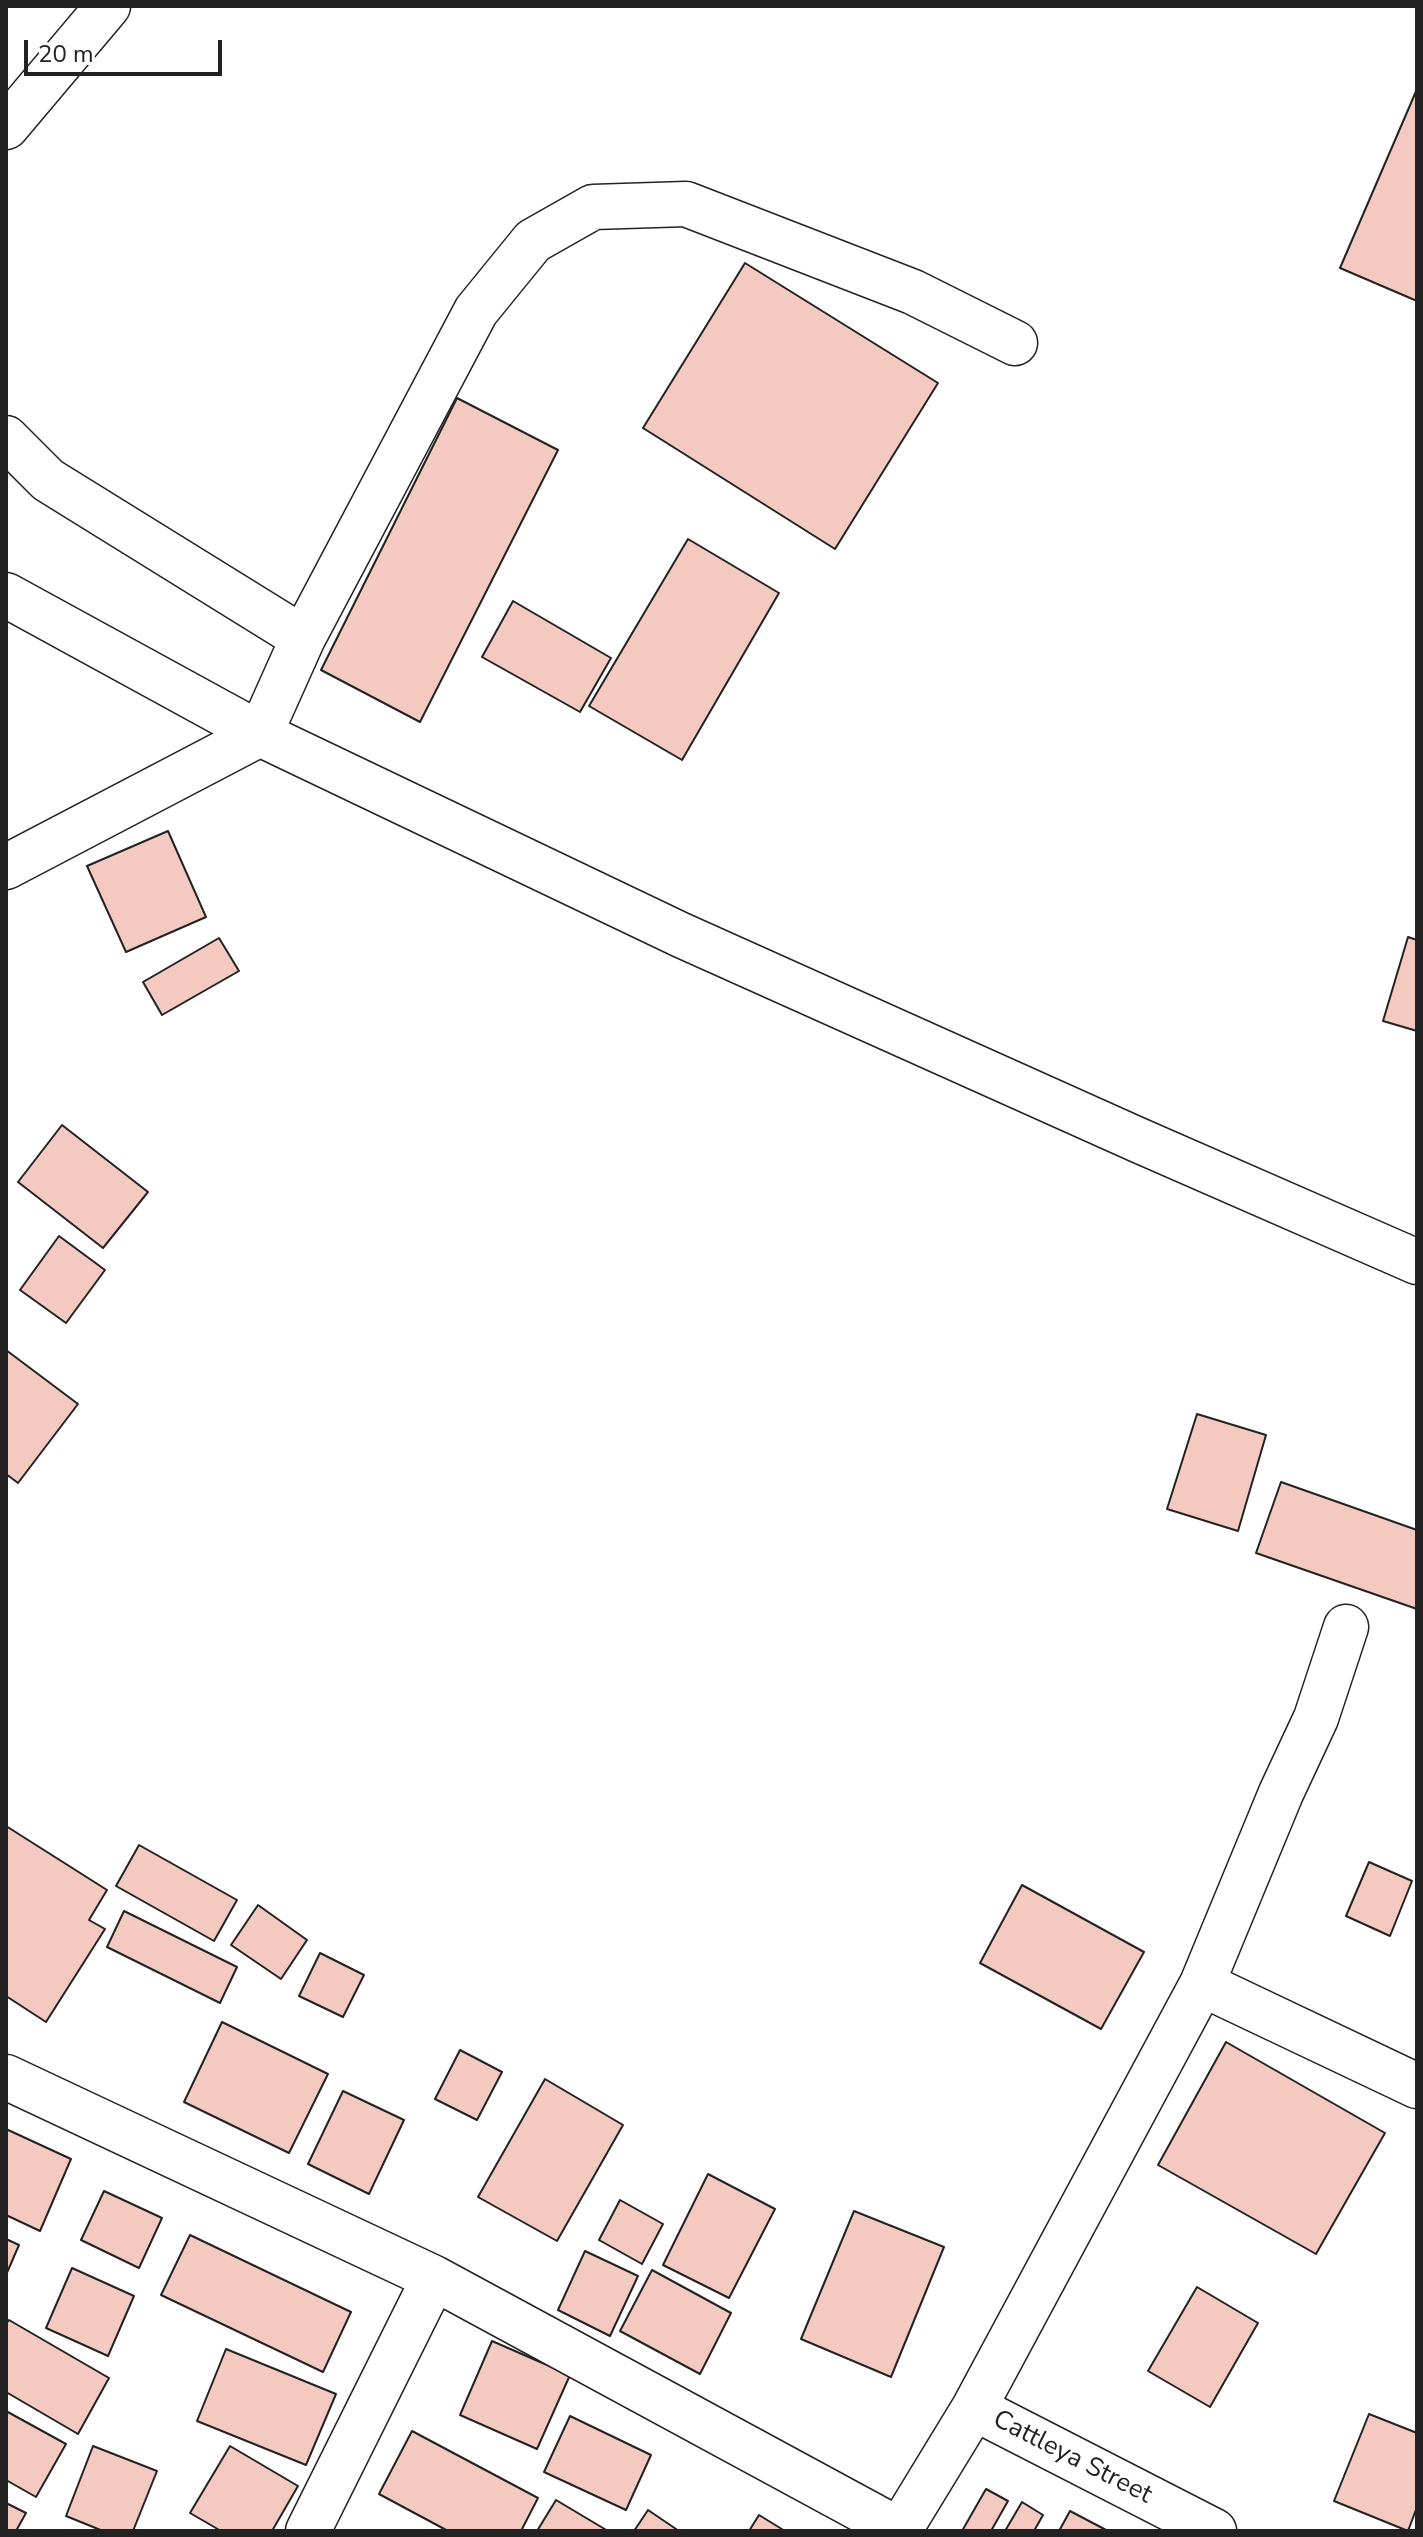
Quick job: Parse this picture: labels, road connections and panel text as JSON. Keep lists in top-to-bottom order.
{
  "streets": {
    "street": ["Cattleya Street"]
  },
  "scale_bar": "20 m"
}
